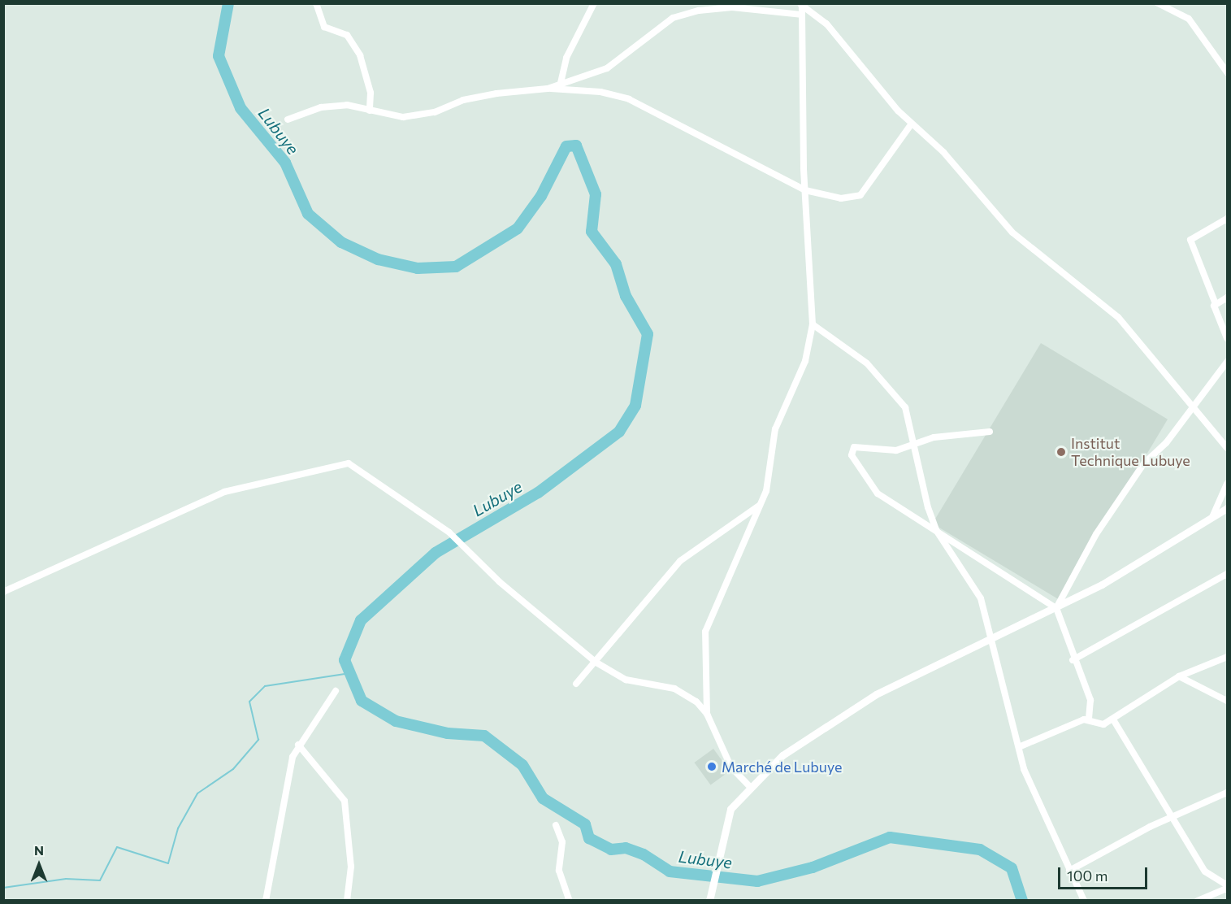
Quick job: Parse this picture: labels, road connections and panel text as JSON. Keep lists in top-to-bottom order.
{
  "water": ["Lubuye"],
  "places": ["Institut Technique Lubuye", "Marché de Lubuye"],
  "scale_bar": "100 m",
  "north": "top"
}
